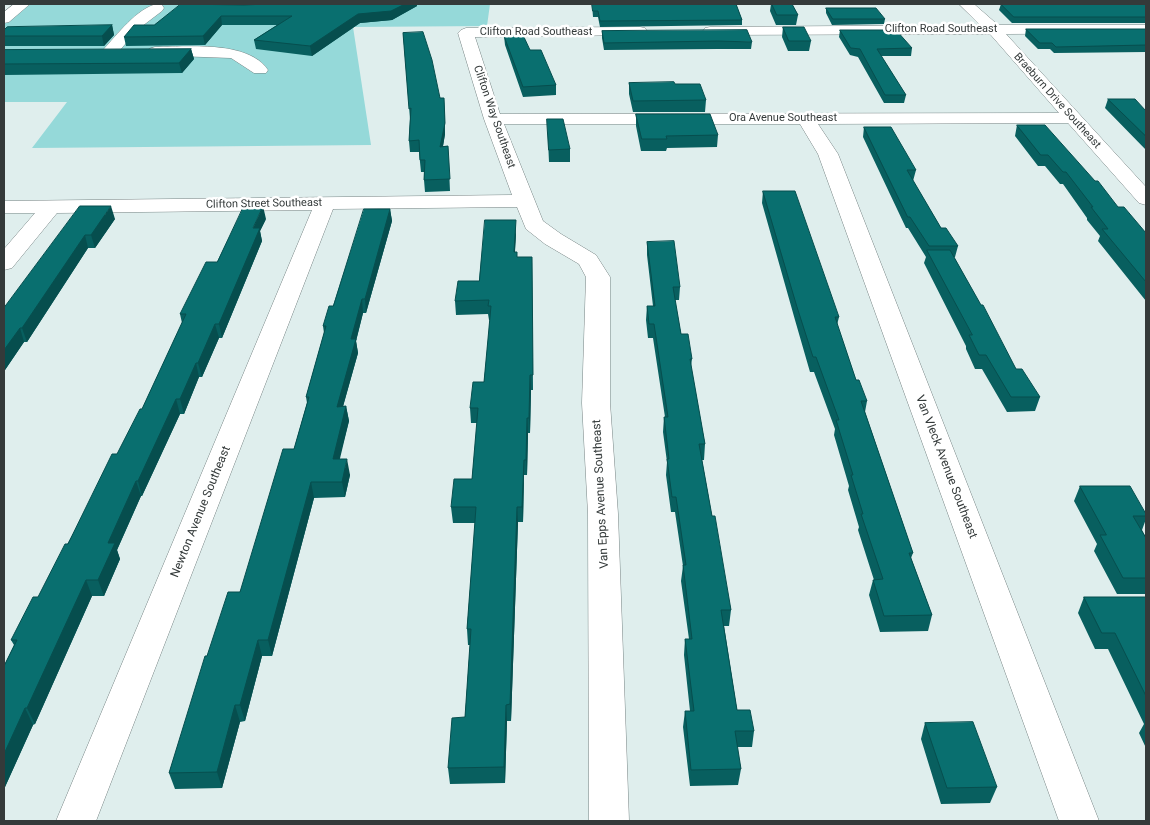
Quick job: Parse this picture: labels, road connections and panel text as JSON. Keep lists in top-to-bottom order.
{
  "streets": {
    "street": [
      "Clifton Road Southeast",
      "Braeburn Drive Southeast",
      "Clifton Way Southeast",
      "Ora Avenue Southeast",
      "Clifton Street Southeast",
      "Van Vleck Avenue Southeast",
      "Van Epps Avenue Southeast",
      "Newton Avenue Southeast"
    ]
  },
  "crossings": [
    ["Clifton Road Southeast", "Braeburn Drive Southeast"],
    ["Clifton Road Southeast", "Clifton Way Southeast"],
    ["Braeburn Drive Southeast", "Ora Avenue Southeast"],
    ["Clifton Way Southeast", "Ora Avenue Southeast"],
    ["Clifton Way Southeast", "Clifton Street Southeast"],
    ["Clifton Way Southeast", "Van Epps Avenue Southeast"],
    ["Ora Avenue Southeast", "Van Vleck Avenue Southeast"],
    ["Clifton Street Southeast", "Van Epps Avenue Southeast"],
    ["Clifton Street Southeast", "Newton Avenue Southeast"]
  ]
}
